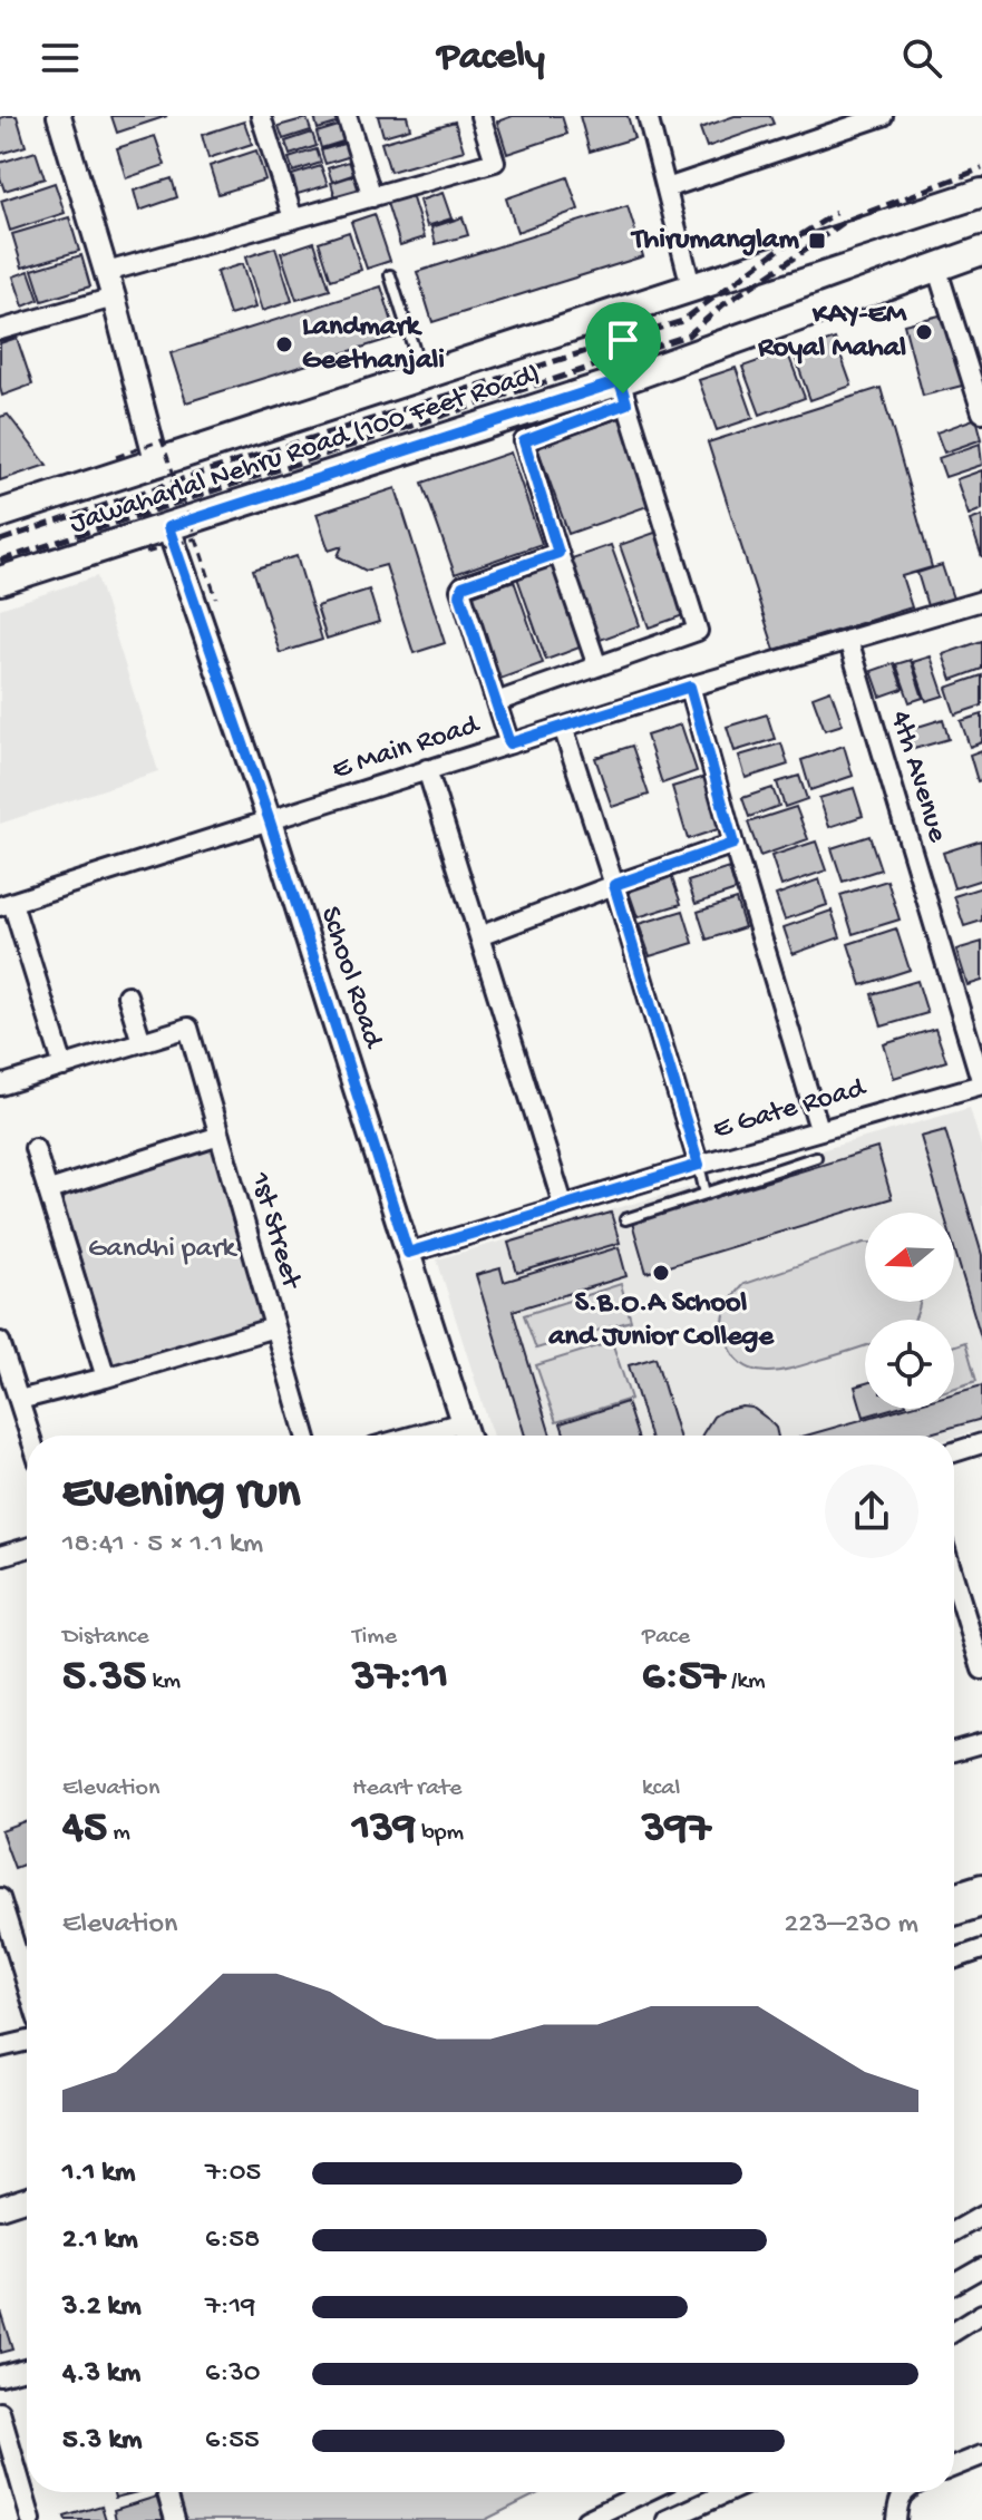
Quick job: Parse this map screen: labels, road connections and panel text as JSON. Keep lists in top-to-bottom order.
{
  "streets": {
    "main road": ["Jawaharlal Nehru Road (100 Feet Road)"],
    "street": [
      "E Main Road",
      "4th Avenue",
      "School Road",
      "E Gate Road",
      "1st Street"
    ]
  },
  "crossings": [
    ["Jawaharlal Nehru Road (100 Feet Road)", "School Road"],
    ["E Main Road", "4th Avenue"],
    ["E Main Road", "School Road"],
    ["4th Avenue", "E Gate Road"],
    ["School Road", "E Gate Road"]
  ],
  "parks": ["Gandhi park"],
  "places": {
    "transit": ["Thirumanglam"],
    "other": ["KAY-EM Royal Mahal", "Landmark Geethanjali", "S.B.O.A School and Junior College"]
  },
  "north": "left",
  "page": {
    "header": "Pacely",
    "heading": ["Evening run", "18:41 · 5 × 1.1 km"],
    "stats": [
      ["Distance", "5.35 km"],
      ["Time", "37:11"],
      ["Pace", "6:57 /km"],
      ["Elevation", "45 m"],
      ["Heart rate", "139 bpm"],
      ["kcal", "397"]
    ],
    "chart": ["Elevation", "223–230 m"],
    "list": [
      {
        "name": "1.1 km",
        "note": "7:05"
      },
      {
        "name": "2.1 km",
        "note": "6:58"
      },
      {
        "name": "3.2 km",
        "note": "7:19"
      },
      {
        "name": "4.3 km",
        "note": "6:30"
      },
      {
        "name": "5.3 km",
        "note": "6:55"
      }
    ]
  }
}
